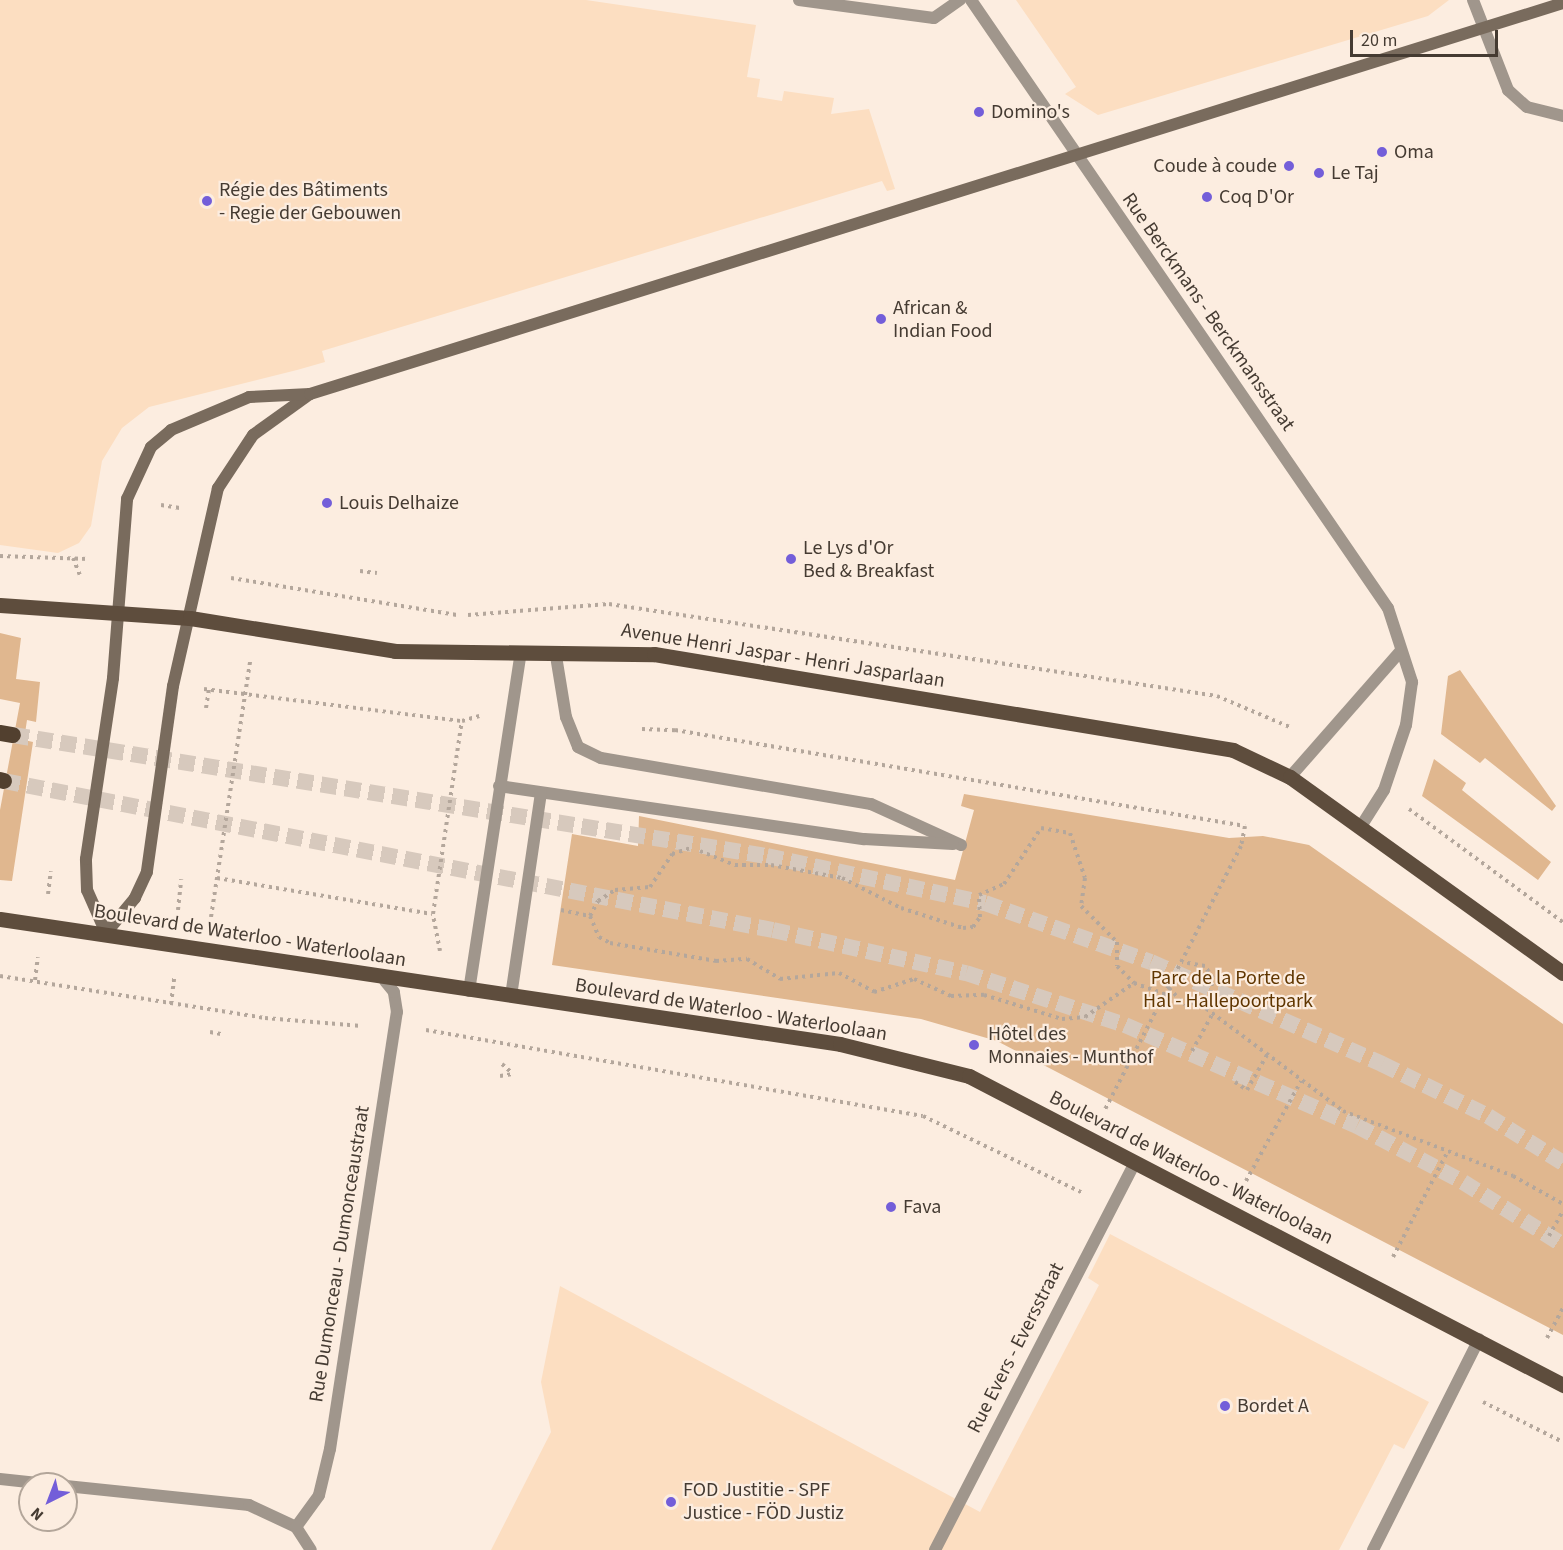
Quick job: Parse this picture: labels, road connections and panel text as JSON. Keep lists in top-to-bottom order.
{
  "streets": {
    "main road": ["Avenue Henri Jaspar - Henri Jasparlaan", "Boulevard de Waterloo - Waterloolaan"],
    "street": ["Rue Berckmans - Berckmansstraat", "Rue Dumonceau - Dumonceaustraat", "Rue Evers - Eversstraat"]
  },
  "crossings": [
    ["Boulevard de Waterloo - Waterloolaan", "Rue Dumonceau - Dumonceaustraat"],
    ["Boulevard de Waterloo - Waterloolaan", "Rue Evers - Eversstraat"]
  ],
  "parks": ["Parc de la Porte de Hal - Hallepoortpark"],
  "places": [
    "Domino's",
    "Oma",
    "Coude à coude",
    "Le Taj",
    "Coq D'Or",
    "Régie des Bâtiments - Regie der Gebouwen",
    "African & Indian Food",
    "Louis Delhaize",
    "Le Lys d'Or Bed & Breakfast",
    "Hôtel des Monnaies - Munthof",
    "Fava",
    "Bordet A",
    "FOD Justitie - SPF Justice - FÖD Justiz"
  ],
  "scale_bar": "20 m",
  "north": "bottom left"
}
